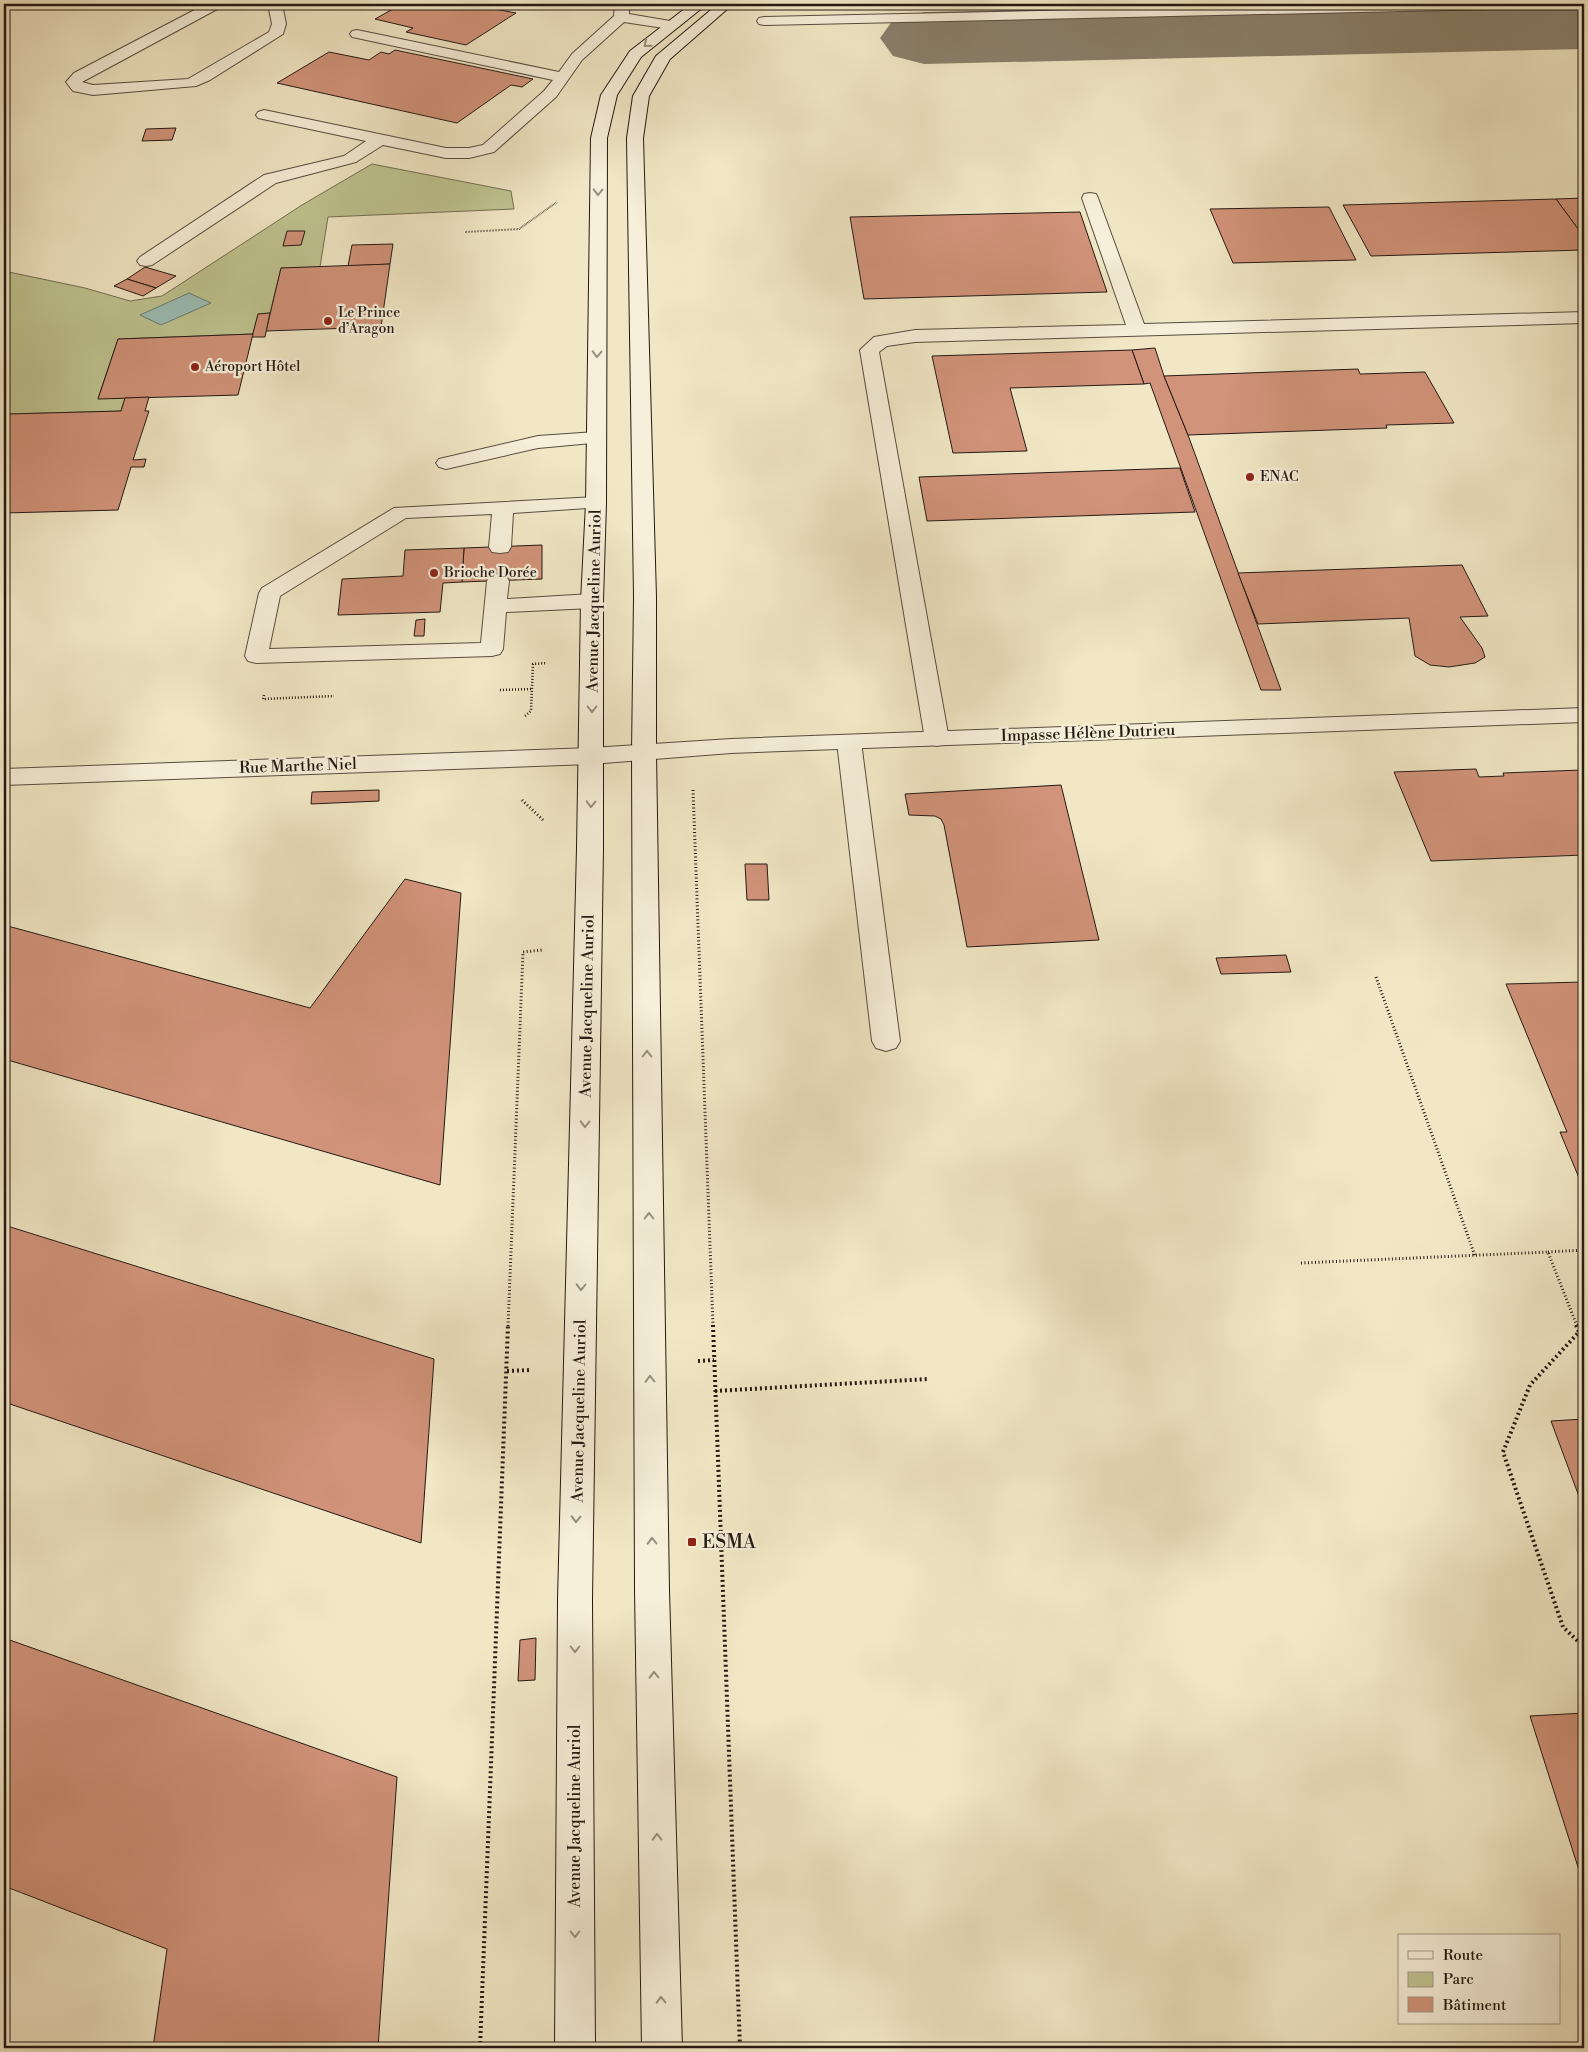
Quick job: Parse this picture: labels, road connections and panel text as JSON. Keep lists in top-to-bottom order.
{
  "streets": {
    "main road": ["Avenue Jacqueline Auriol", "Impasse Hélène Dutrieu", "Rue Marthe Niel"]
  },
  "crossings": [
    ["Avenue Jacqueline Auriol", "Impasse Hélène Dutrieu"],
    ["Avenue Jacqueline Auriol", "Rue Marthe Niel"],
    ["Impasse Hélène Dutrieu", "Rue Marthe Niel"]
  ],
  "places": {
    "other": [
      "Le Prince d’Aragon",
      "Aéroport Hôtel",
      "ENAC",
      "Brioche Dorée"
    ],
    "transit": ["ESMA"]
  },
  "legend": ["Route", "Parc", "Bâtiment"]
}
